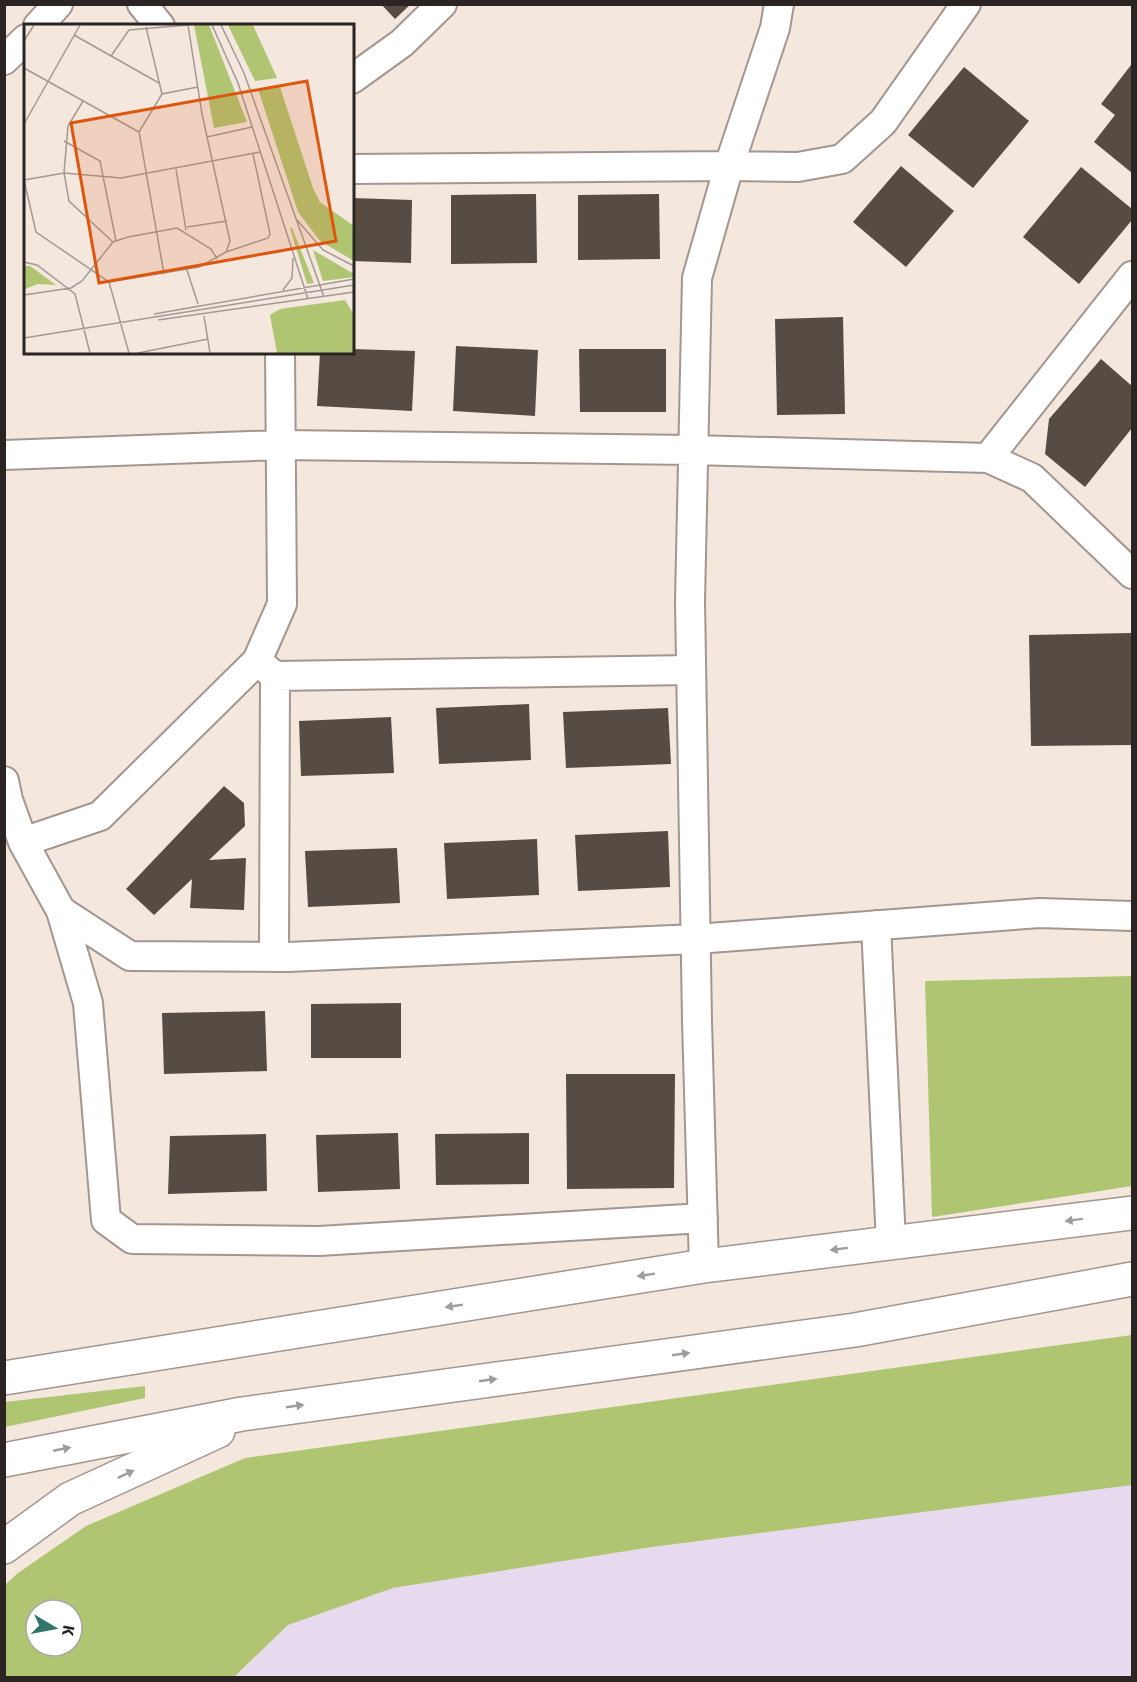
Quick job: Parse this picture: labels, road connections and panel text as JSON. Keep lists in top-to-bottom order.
{
  "north": "right"
}
